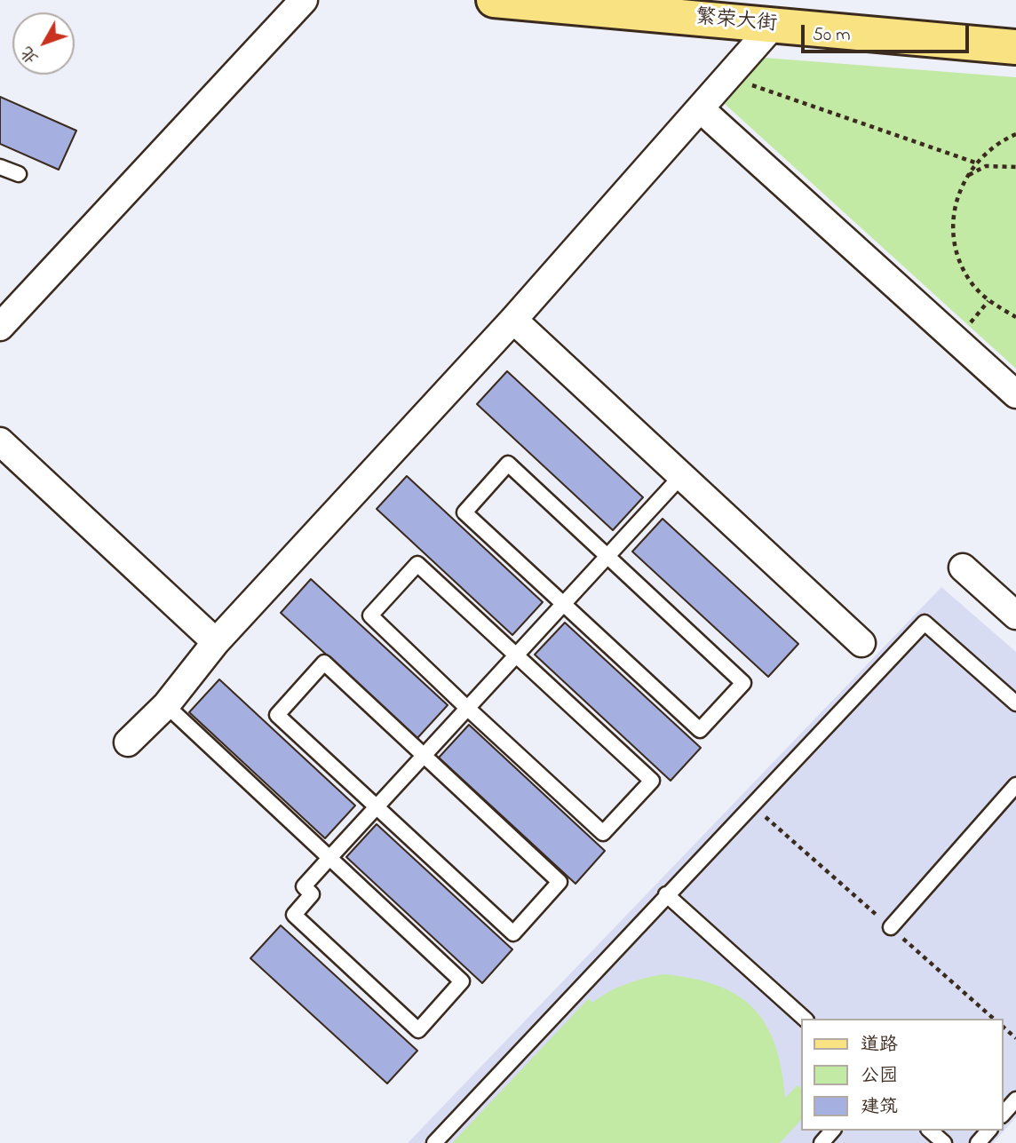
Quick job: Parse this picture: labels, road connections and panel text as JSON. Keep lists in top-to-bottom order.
{
  "streets": {
    "main road": ["繁荣大街"]
  },
  "legend": ["道路", "公园", "建筑"],
  "scale_bar": "50 m",
  "north": "bottom left"
}
